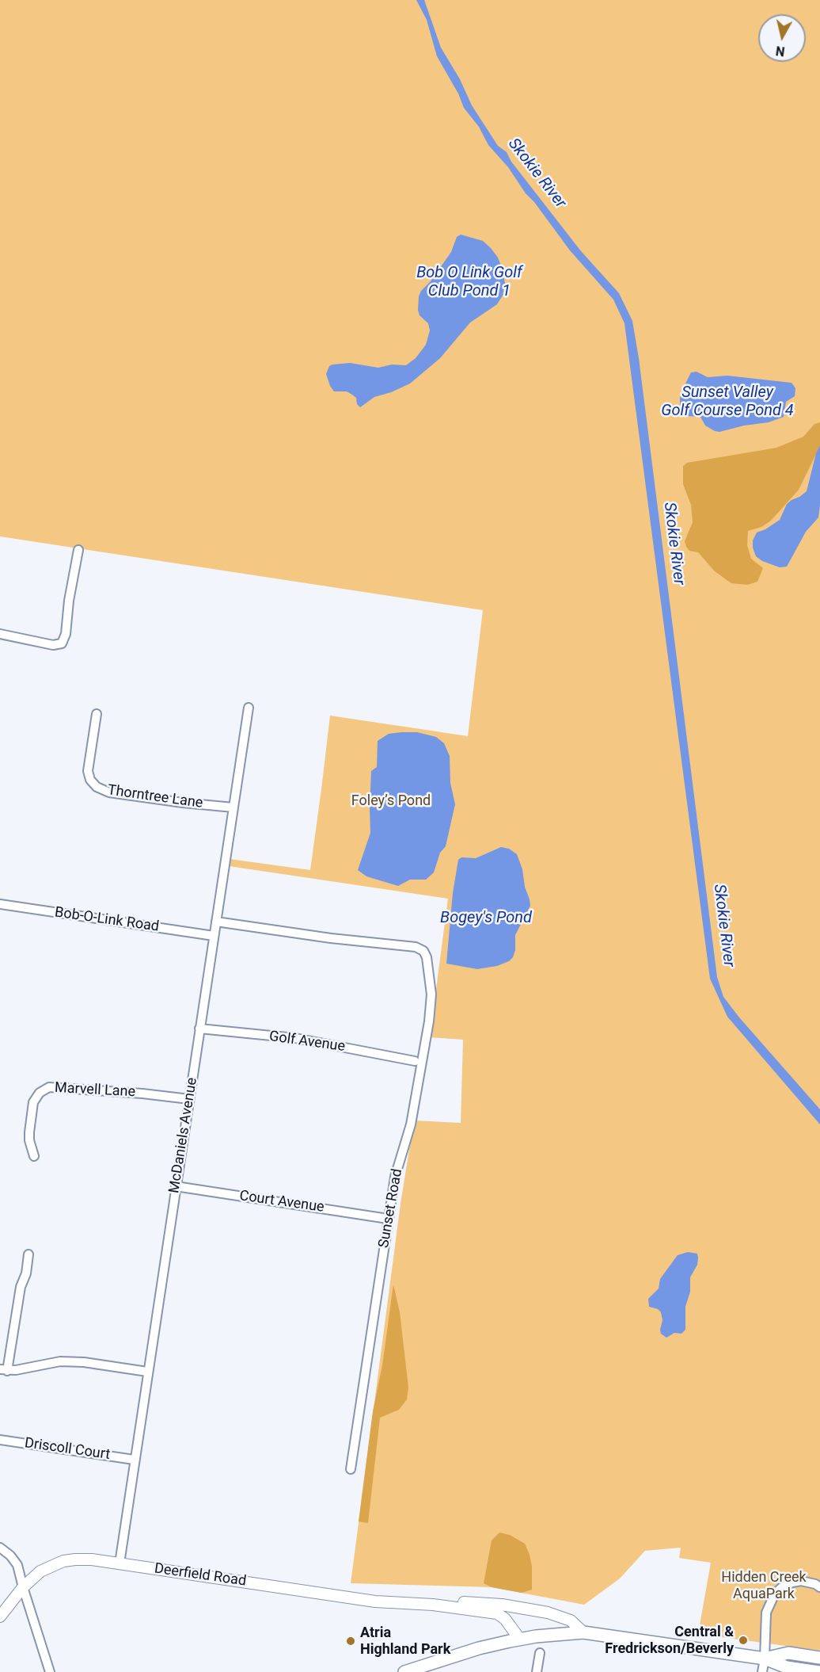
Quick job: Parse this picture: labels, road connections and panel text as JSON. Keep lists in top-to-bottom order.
{
  "streets": {
    "street": [
      "Thorntree Lane",
      "Bob-O-Link Road",
      "Golf Avenue",
      "Marvell Lane",
      "McDaniels Avenue",
      "Court Avenue",
      "Sunset Road",
      "Driscoll Court",
      "Deerfield Road"
    ]
  },
  "crossings": [
    ["Thorntree Lane", "McDaniels Avenue"],
    ["Bob-O-Link Road", "McDaniels Avenue"],
    ["Golf Avenue", "McDaniels Avenue"],
    ["Marvell Lane", "McDaniels Avenue"],
    ["McDaniels Avenue", "Court Avenue"],
    ["McDaniels Avenue", "Sunset Road"],
    ["McDaniels Avenue", "Driscoll Court"],
    ["McDaniels Avenue", "Deerfield Road"],
    ["Court Avenue", "Sunset Road"]
  ],
  "water": [
    "Skokie River",
    "Bob O Link Golf Club Pond 1",
    "Sunset Valley Golf Course Pond 4",
    "Bogey's Pond"
  ],
  "parks": ["Foley’s Pond", "Hidden Creek AquaPark"],
  "places": ["Central & Fredrickson/Beverly", "Atria Highland Park"],
  "north": "bottom"
}
